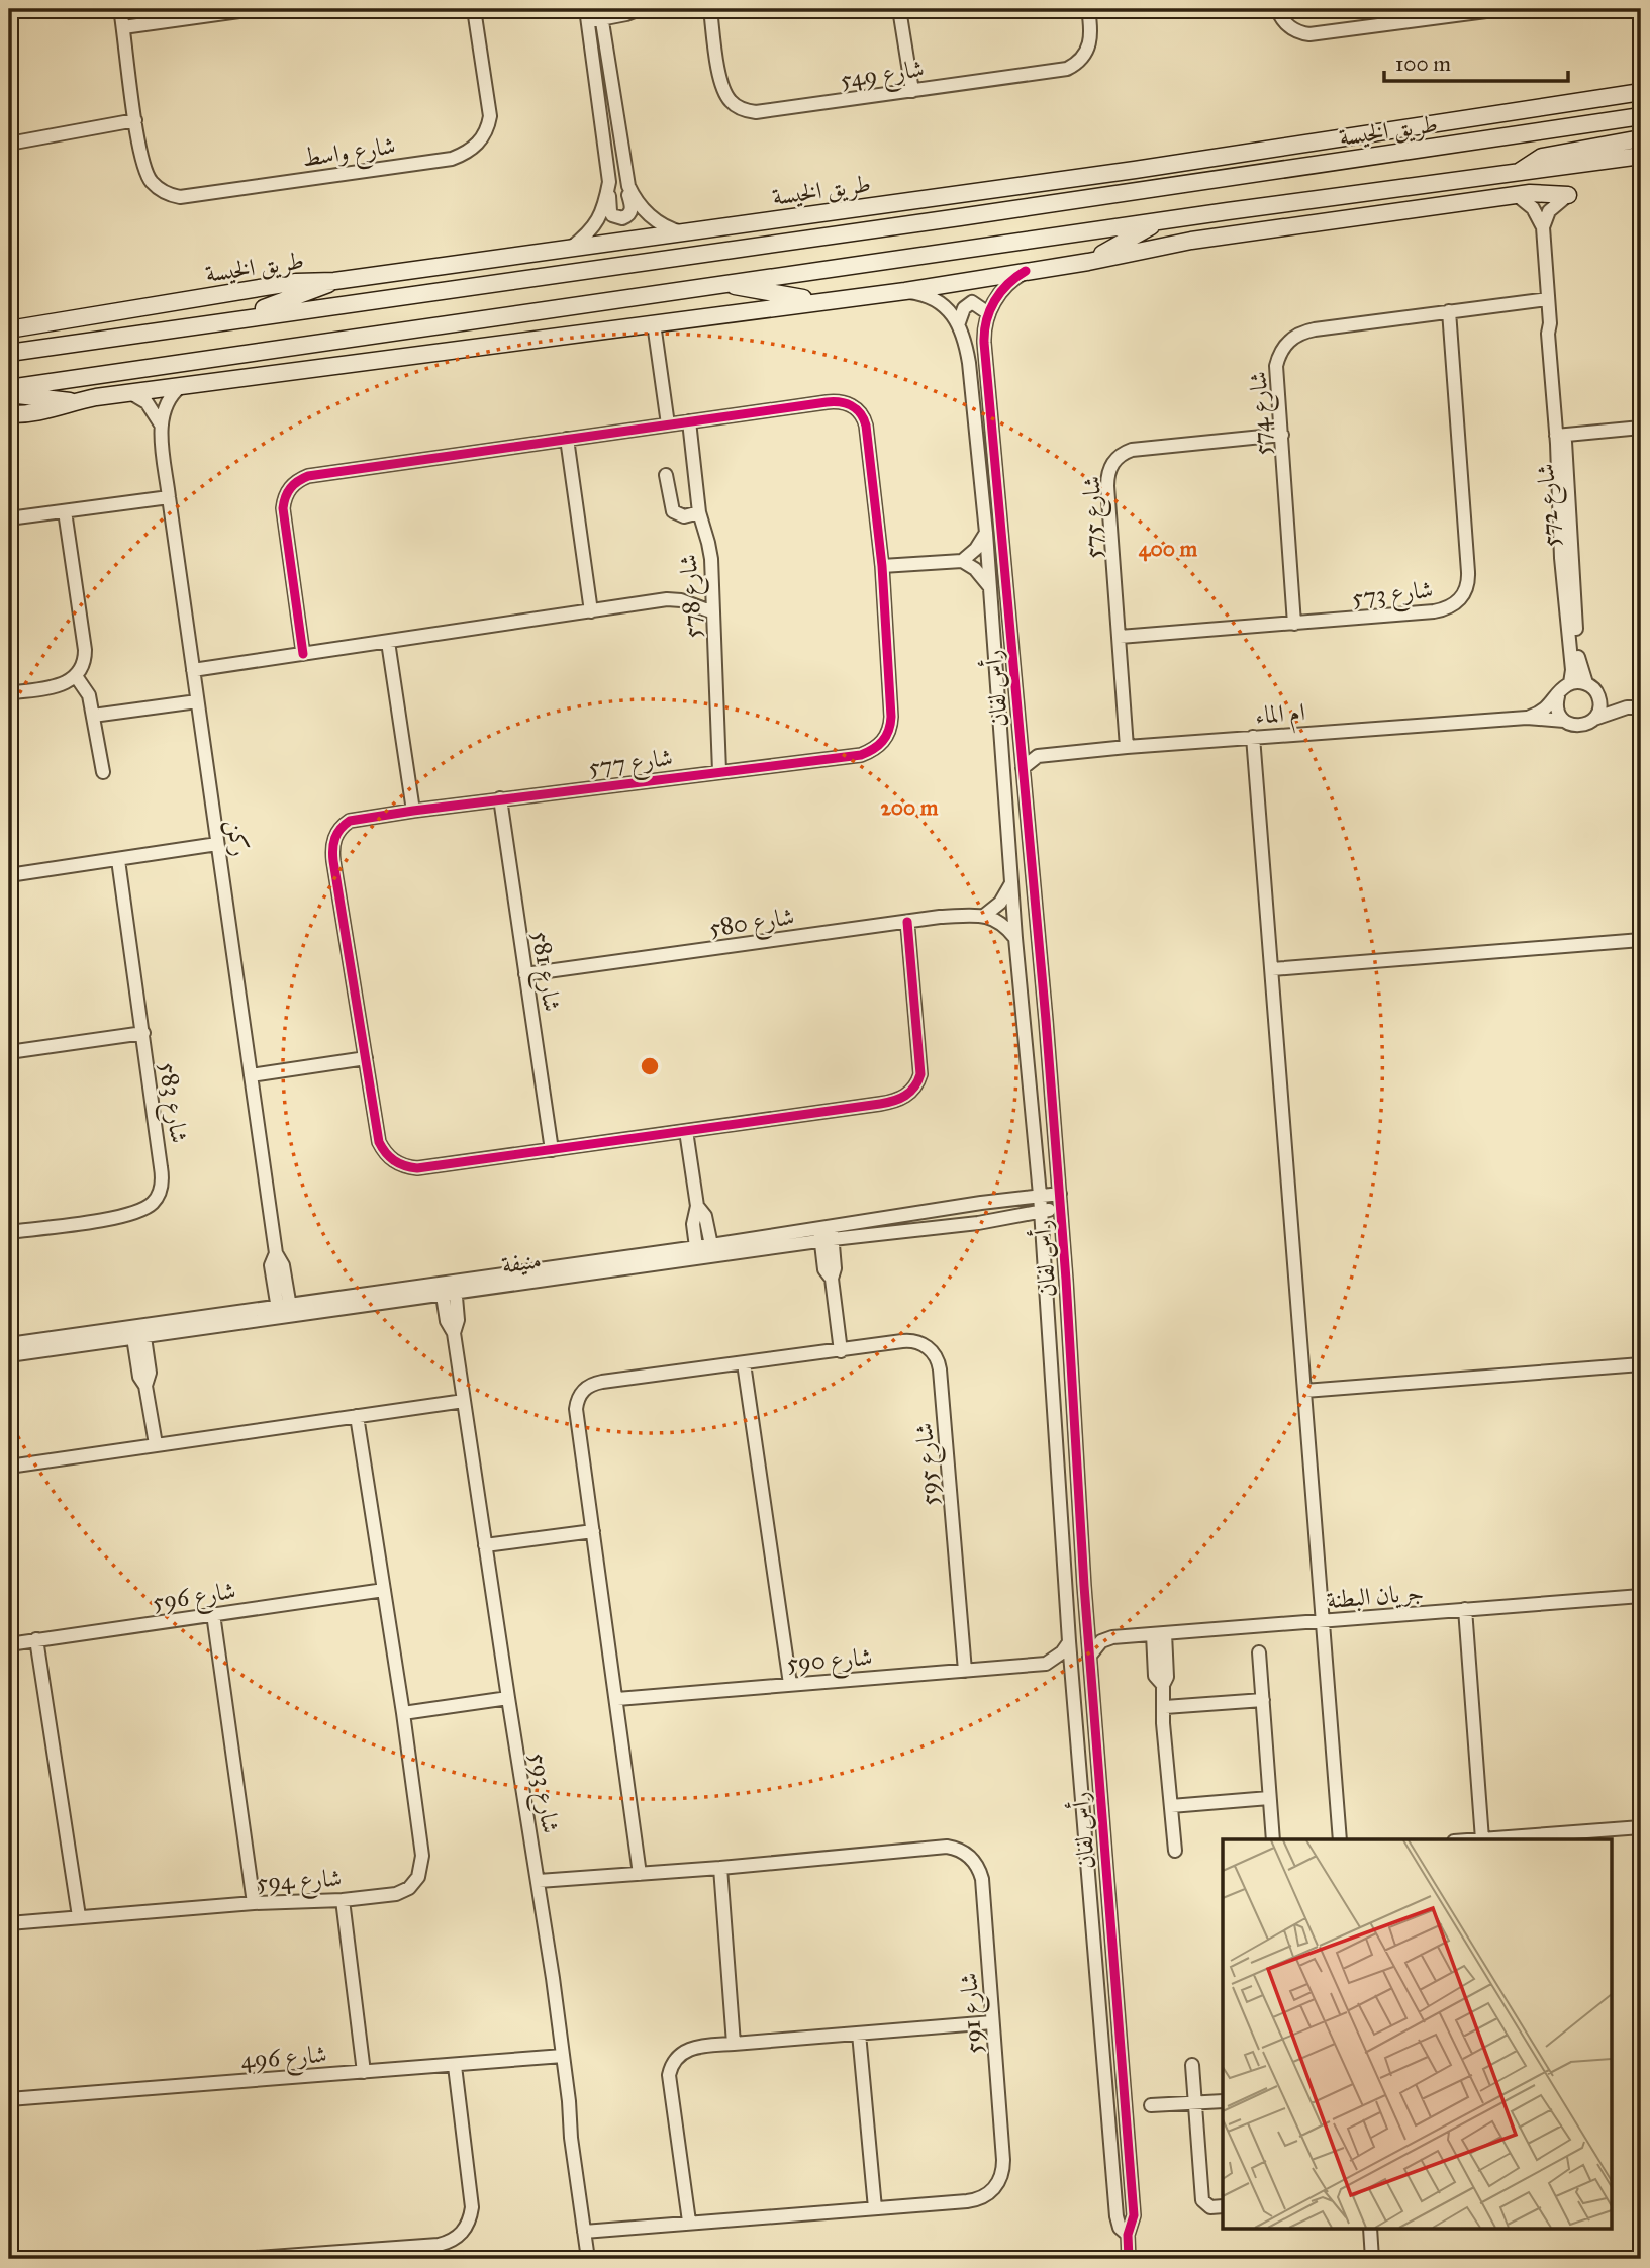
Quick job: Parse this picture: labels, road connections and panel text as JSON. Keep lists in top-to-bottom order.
{
  "streets": {
    "main road": ["طريق الخيسة"],
    "street": [
      "شارع 549",
      "شارع واسط",
      "شارع 574",
      "شارع 572",
      "شارع 575",
      "شارع 573",
      "شارع 578",
      "رأس لفان",
      "ام الماء",
      "شارع 577",
      "ركن",
      "شارع 580",
      "شارع 581",
      "شارع 583",
      "منيفة",
      "شارع 595",
      "شارع 596",
      "جريان البطنة",
      "شارع 590",
      "شارع 593",
      "شارع 594",
      "شارع 591",
      "شارع 496"
    ]
  },
  "crossings": [
    ["شارع 574", "شارع 572"],
    ["شارع 574", "شارع 575"],
    ["شارع 574", "شارع 573"],
    ["شارع 572", "ام الماء"],
    ["شارع 575", "شارع 573"],
    ["شارع 575", "ام الماء"],
    ["شارع 578", "شارع 577"],
    ["رأس لفان", "منيفة"],
    ["شارع 577", "شارع 580"],
    ["شارع 577", "شارع 581"],
    ["ركن", "منيفة"],
    ["شارع 580", "شارع 581"],
    ["منيفة", "شارع 593"],
    ["شارع 595", "شارع 590"],
    ["شارع 595", "شارع 591"],
    ["شارع 596", "شارع 594"],
    ["شارع 593", "شارع 591"],
    ["شارع 593", "شارع 496"]
  ],
  "scale_bar": "100 m",
  "rings": ["400 m", "200 m"]
}
